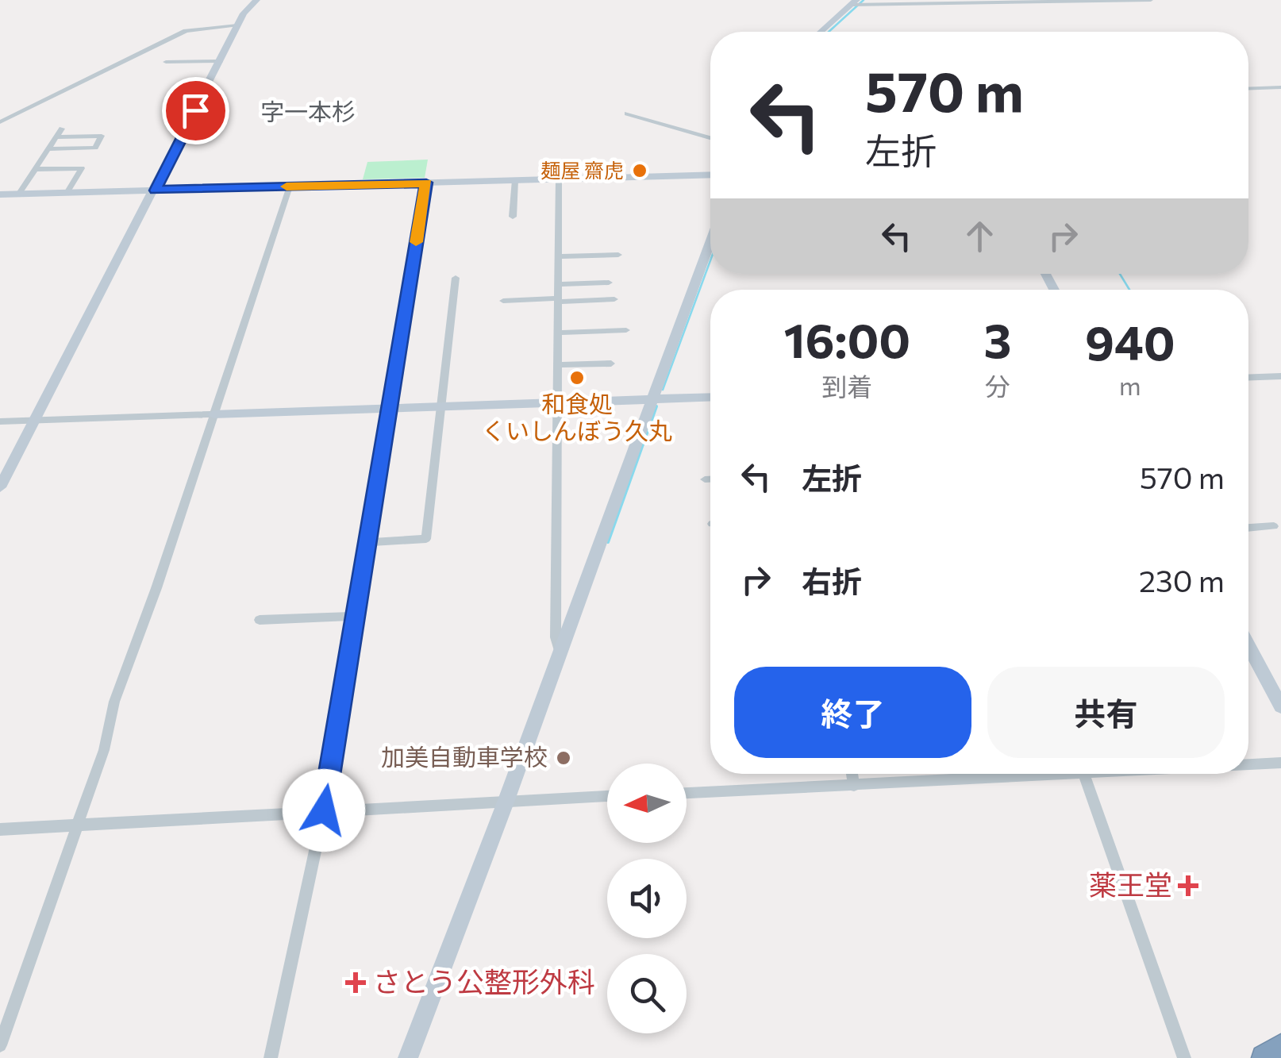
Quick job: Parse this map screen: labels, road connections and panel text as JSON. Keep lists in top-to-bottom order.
{
  "districts": ["字一本杉"],
  "places": {
    "other": ["麺屋 齋虎", "和食処 くいしんぼう久丸", "加美自動車学校"],
    "health": ["薬王堂", "さとう公整形外科"]
  },
  "north": "left",
  "page": {
    "turn": ["570 m", "左折"],
    "eta": [
      "16:00",
      "到着",
      "3",
      "分",
      "940",
      "m"
    ],
    "list": [
      {
        "name": "左折",
        "value": "570 m"
      },
      {
        "name": "右折",
        "value": "230 m"
      }
    ],
    "buttons": ["終了", "共有"]
  }
}
